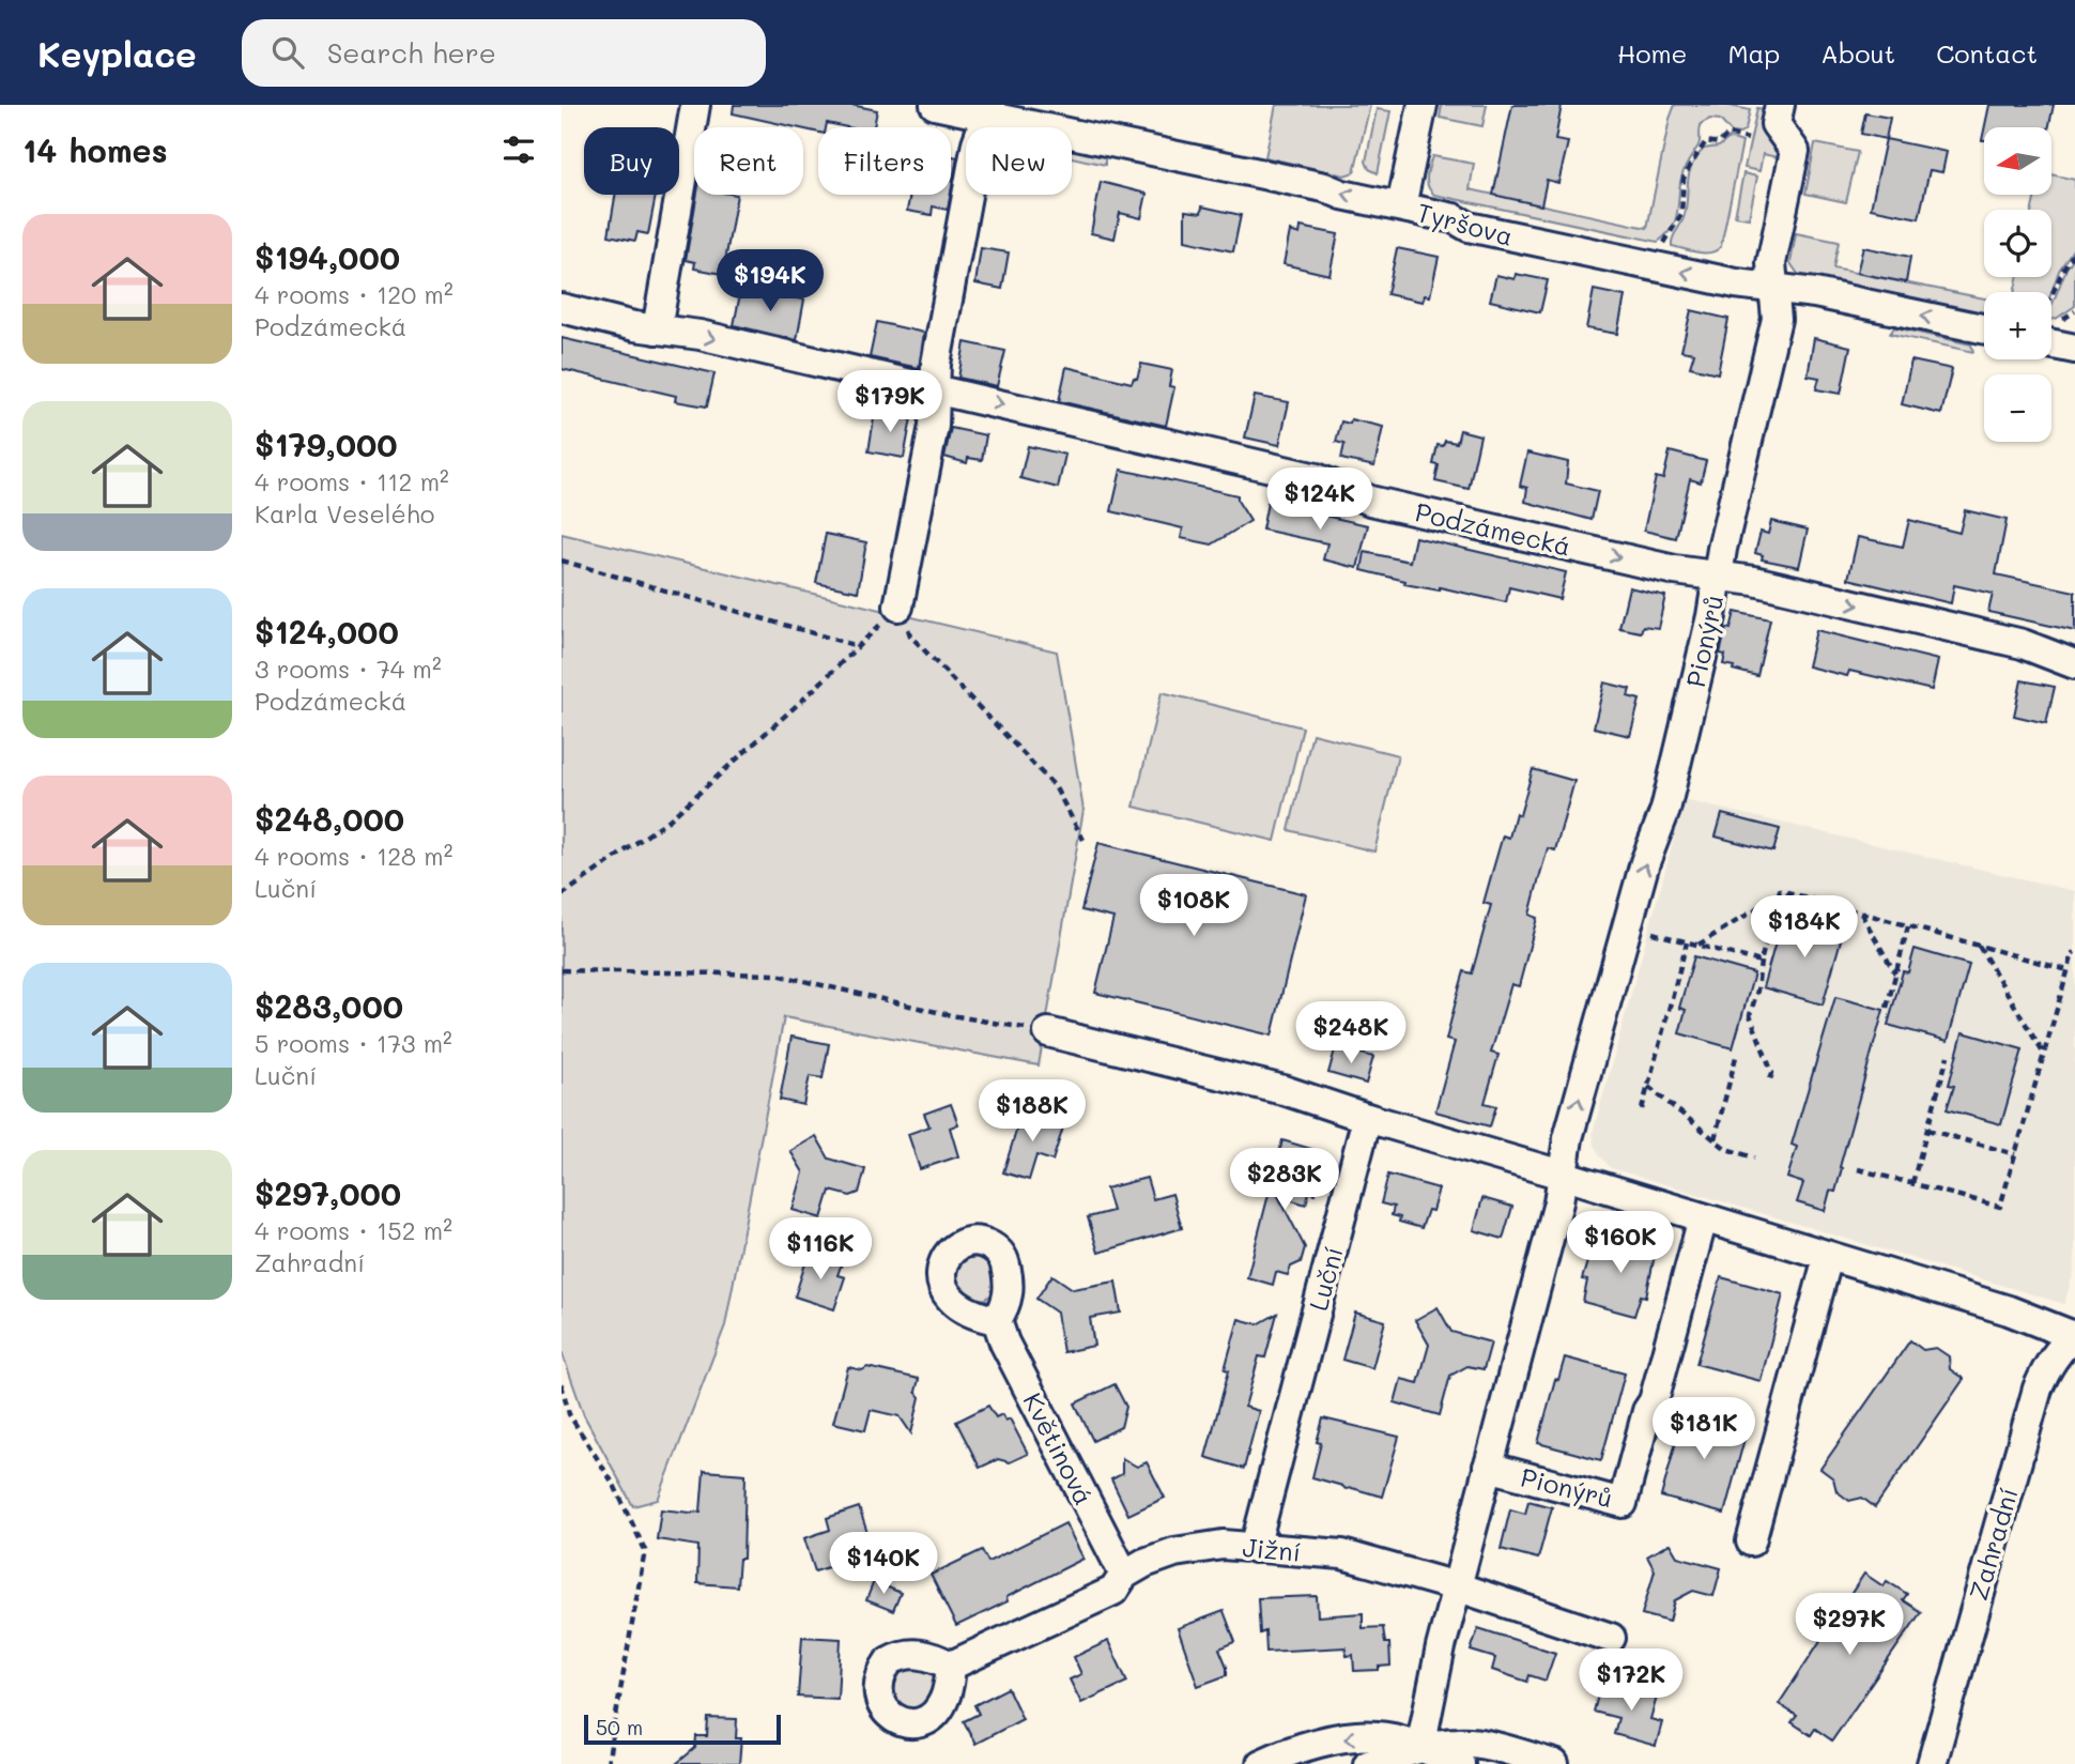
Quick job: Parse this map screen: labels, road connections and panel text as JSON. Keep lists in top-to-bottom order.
{
  "streets": {
    "street": [
      "Tyršova",
      "Podzámecká",
      "Pionýrů",
      "Luční",
      "Květinová",
      "Zahradní",
      "Jižní"
    ]
  },
  "crossings": [
    ["Tyršova", "Pionýrů"],
    ["Podzámecká", "Pionýrů"],
    ["Pionýrů", "Jižní"],
    ["Luční", "Jižní"],
    ["Květinová", "Jižní"]
  ],
  "one_way": ["Tyršova", "Podzámecká"],
  "scale_bar": "50 m",
  "north": "left",
  "page": {
    "header": "Keyplace",
    "search": "Search here",
    "nav": [
      "Home",
      "Map",
      "About",
      "Contact"
    ],
    "heading": "14 homes",
    "map_buttons": ["+", "−"],
    "chip": [
      "Buy",
      "Rent",
      "Filters",
      "New"
    ],
    "list": [
      {
        "name": "$194,000",
        "note": "4 rooms · 120 m² · Podzámecká"
      },
      {
        "name": "$179,000",
        "note": "4 rooms · 112 m² · Karla Veselého"
      },
      {
        "name": "$124,000",
        "note": "3 rooms · 74 m² · Podzámecká"
      },
      {
        "name": "$248,000",
        "note": "4 rooms · 128 m² · Luční"
      },
      {
        "name": "$283,000",
        "note": "5 rooms · 173 m² · Luční"
      },
      {
        "name": "$297,000",
        "note": "4 rooms · 152 m² · Zahradní"
      }
    ],
    "price": [
      "$194K",
      "$179K",
      "$124K",
      "$108K",
      "$184K",
      "$248K",
      "$188K",
      "$283K",
      "$160K",
      "$116K",
      "$181K",
      "$140K",
      "$297K",
      "$172K"
    ],
    "scale": "50 m"
  }
}
